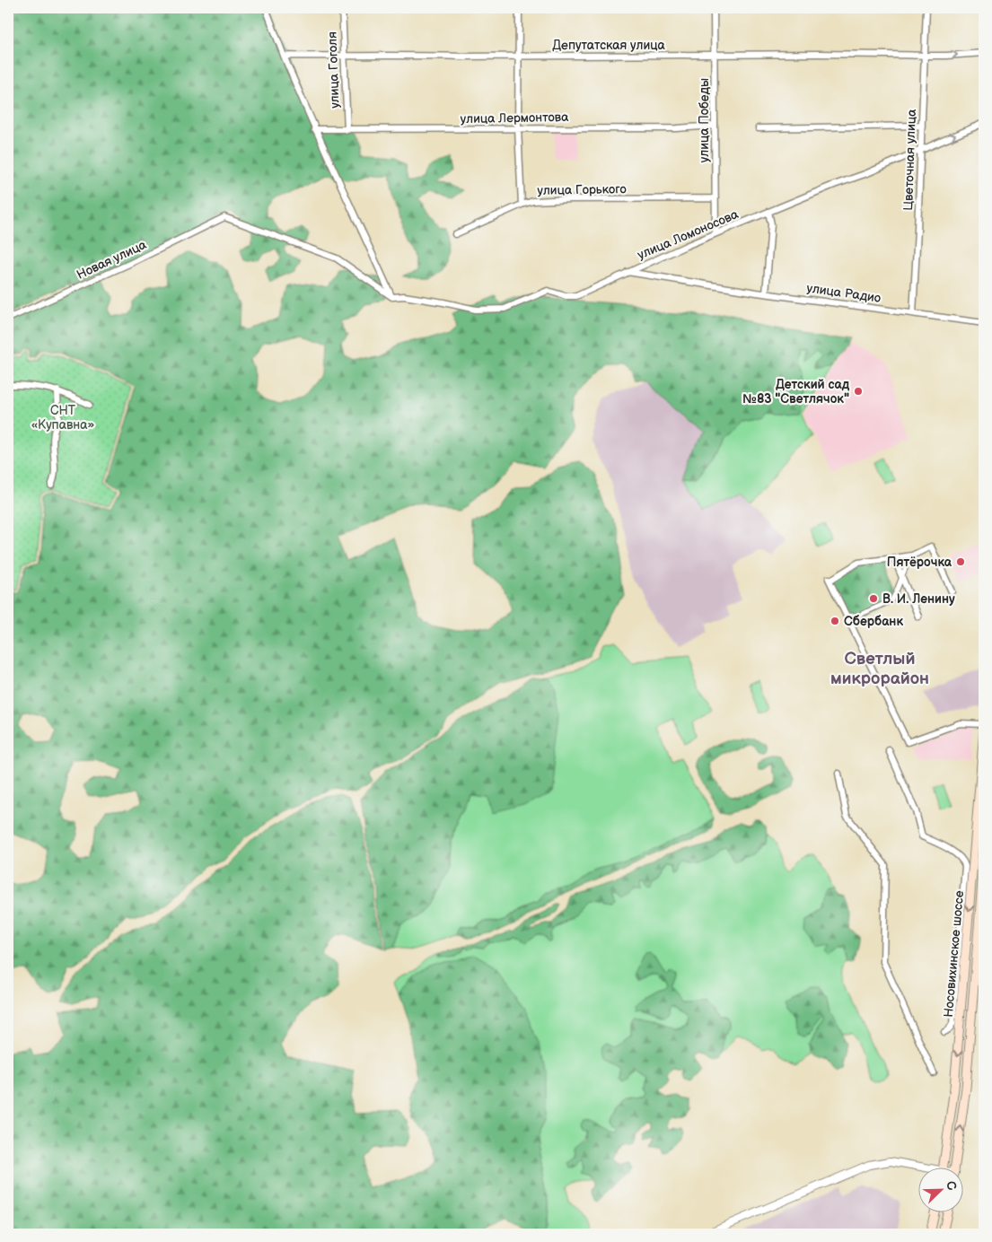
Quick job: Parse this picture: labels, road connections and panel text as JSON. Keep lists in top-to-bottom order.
{
  "streets": {
    "main road": ["Носовихинское шоссе"],
    "street": [
      "Депутатская улица",
      "улица Гоголя",
      "улица Лермонтова",
      "улица Победы",
      "Цветочная улица",
      "улица Горького",
      "улица Ломоносова",
      "Новая улица",
      "улица Радио"
    ]
  },
  "crossings": [
    ["Депутатская улица", "улица Гоголя"],
    ["Депутатская улица", "улица Победы"],
    ["Депутатская улица", "Цветочная улица"],
    ["улица Гоголя", "улица Лермонтова"],
    ["улица Лермонтова", "улица Победы"],
    ["улица Победы", "улица Горького"],
    ["улица Победы", "улица Ломоносова"],
    ["Цветочная улица", "улица Ломоносова"],
    ["Цветочная улица", "улица Радио"],
    ["улица Ломоносова", "Новая улица"],
    ["улица Ломоносова", "улица Радио"]
  ],
  "districts": ["Светлый микрорайон"],
  "parks": ["СНТ «Купавна»"],
  "places": [
    "Детский сад №83 \"Светлячок\"",
    "Пятёрочка",
    "В. И. Ленину",
    "Сбербанк"
  ],
  "north": "top right"
}
